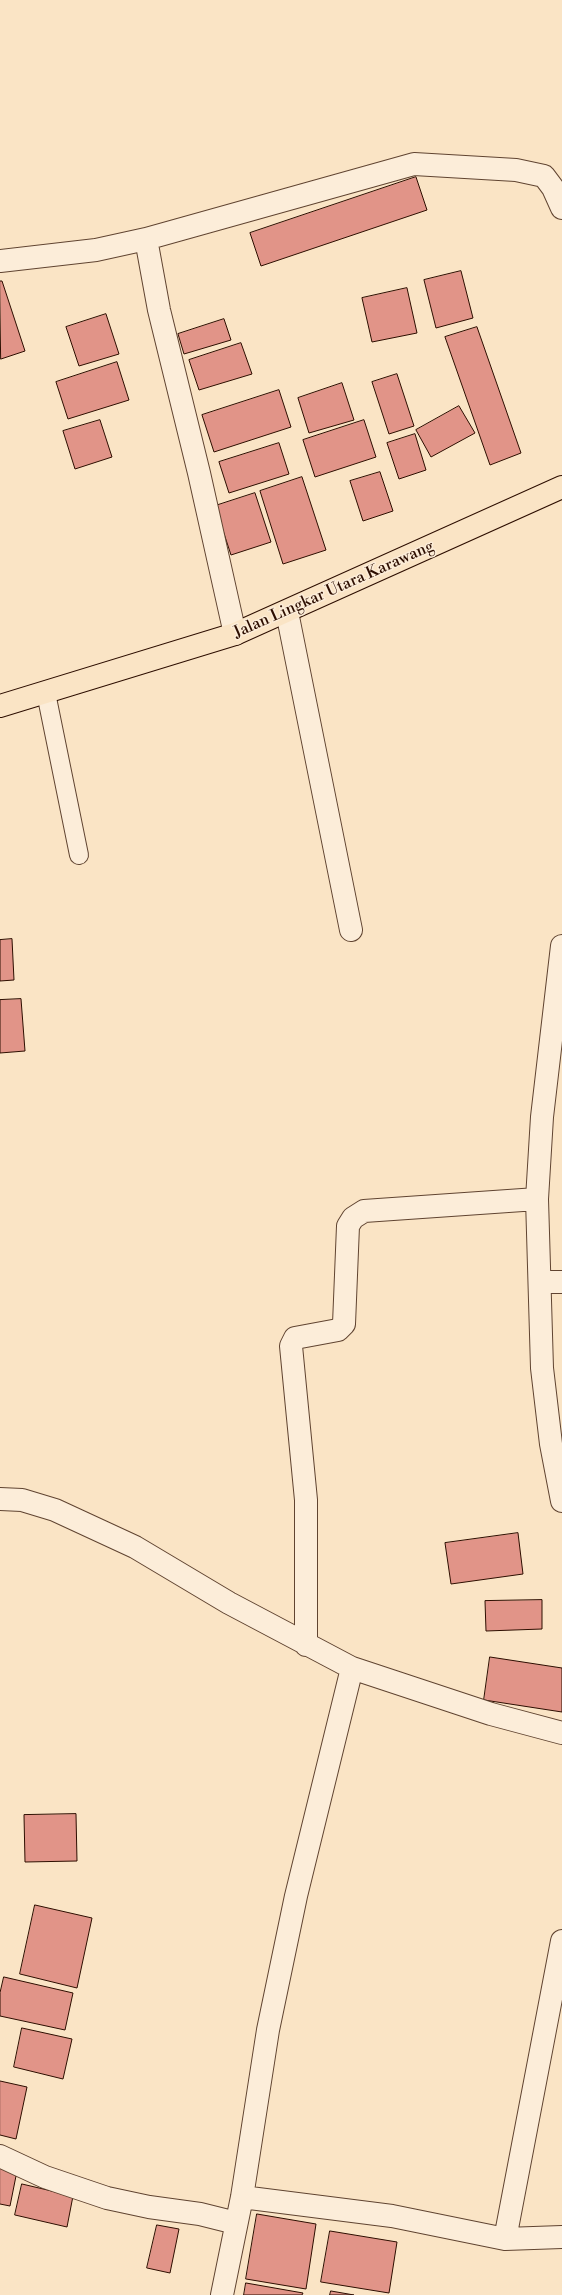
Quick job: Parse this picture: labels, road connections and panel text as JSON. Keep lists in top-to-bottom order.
{
  "streets": {
    "main road": ["Jalan Lingkar Utara Karawang"]
  }
}
